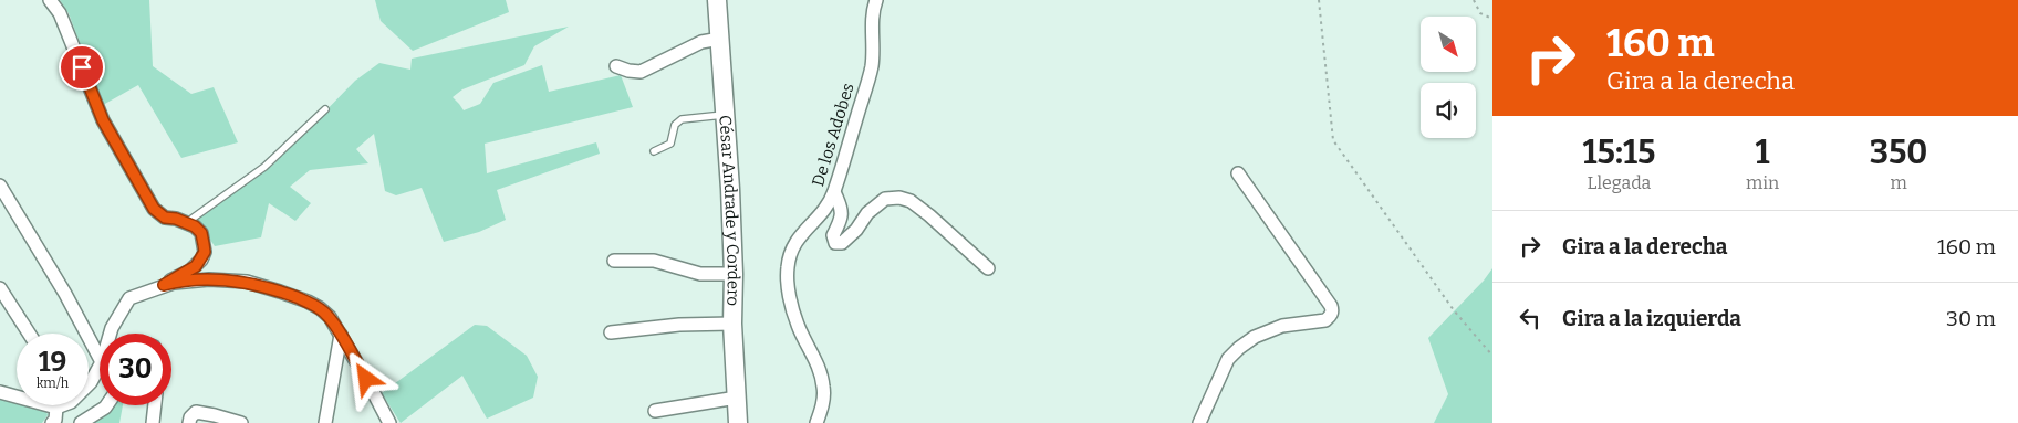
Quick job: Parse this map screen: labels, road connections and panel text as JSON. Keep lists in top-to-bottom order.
{
  "streets": {
    "street": ["De los Adobes", "César Andrade y Cordero"]
  },
  "north": "bottom right",
  "page": {
    "turn": ["160 m", "Gira a la derecha"],
    "eta": [
      "15:15",
      "Llegada",
      "1",
      "min",
      "350",
      "m"
    ],
    "list": [
      {
        "name": "Gira a la derecha",
        "value": "160 m"
      },
      {
        "name": "Gira a la izquierda",
        "value": "30 m"
      }
    ],
    "speed": "19 km/h",
    "limit": "30"
  }
}
